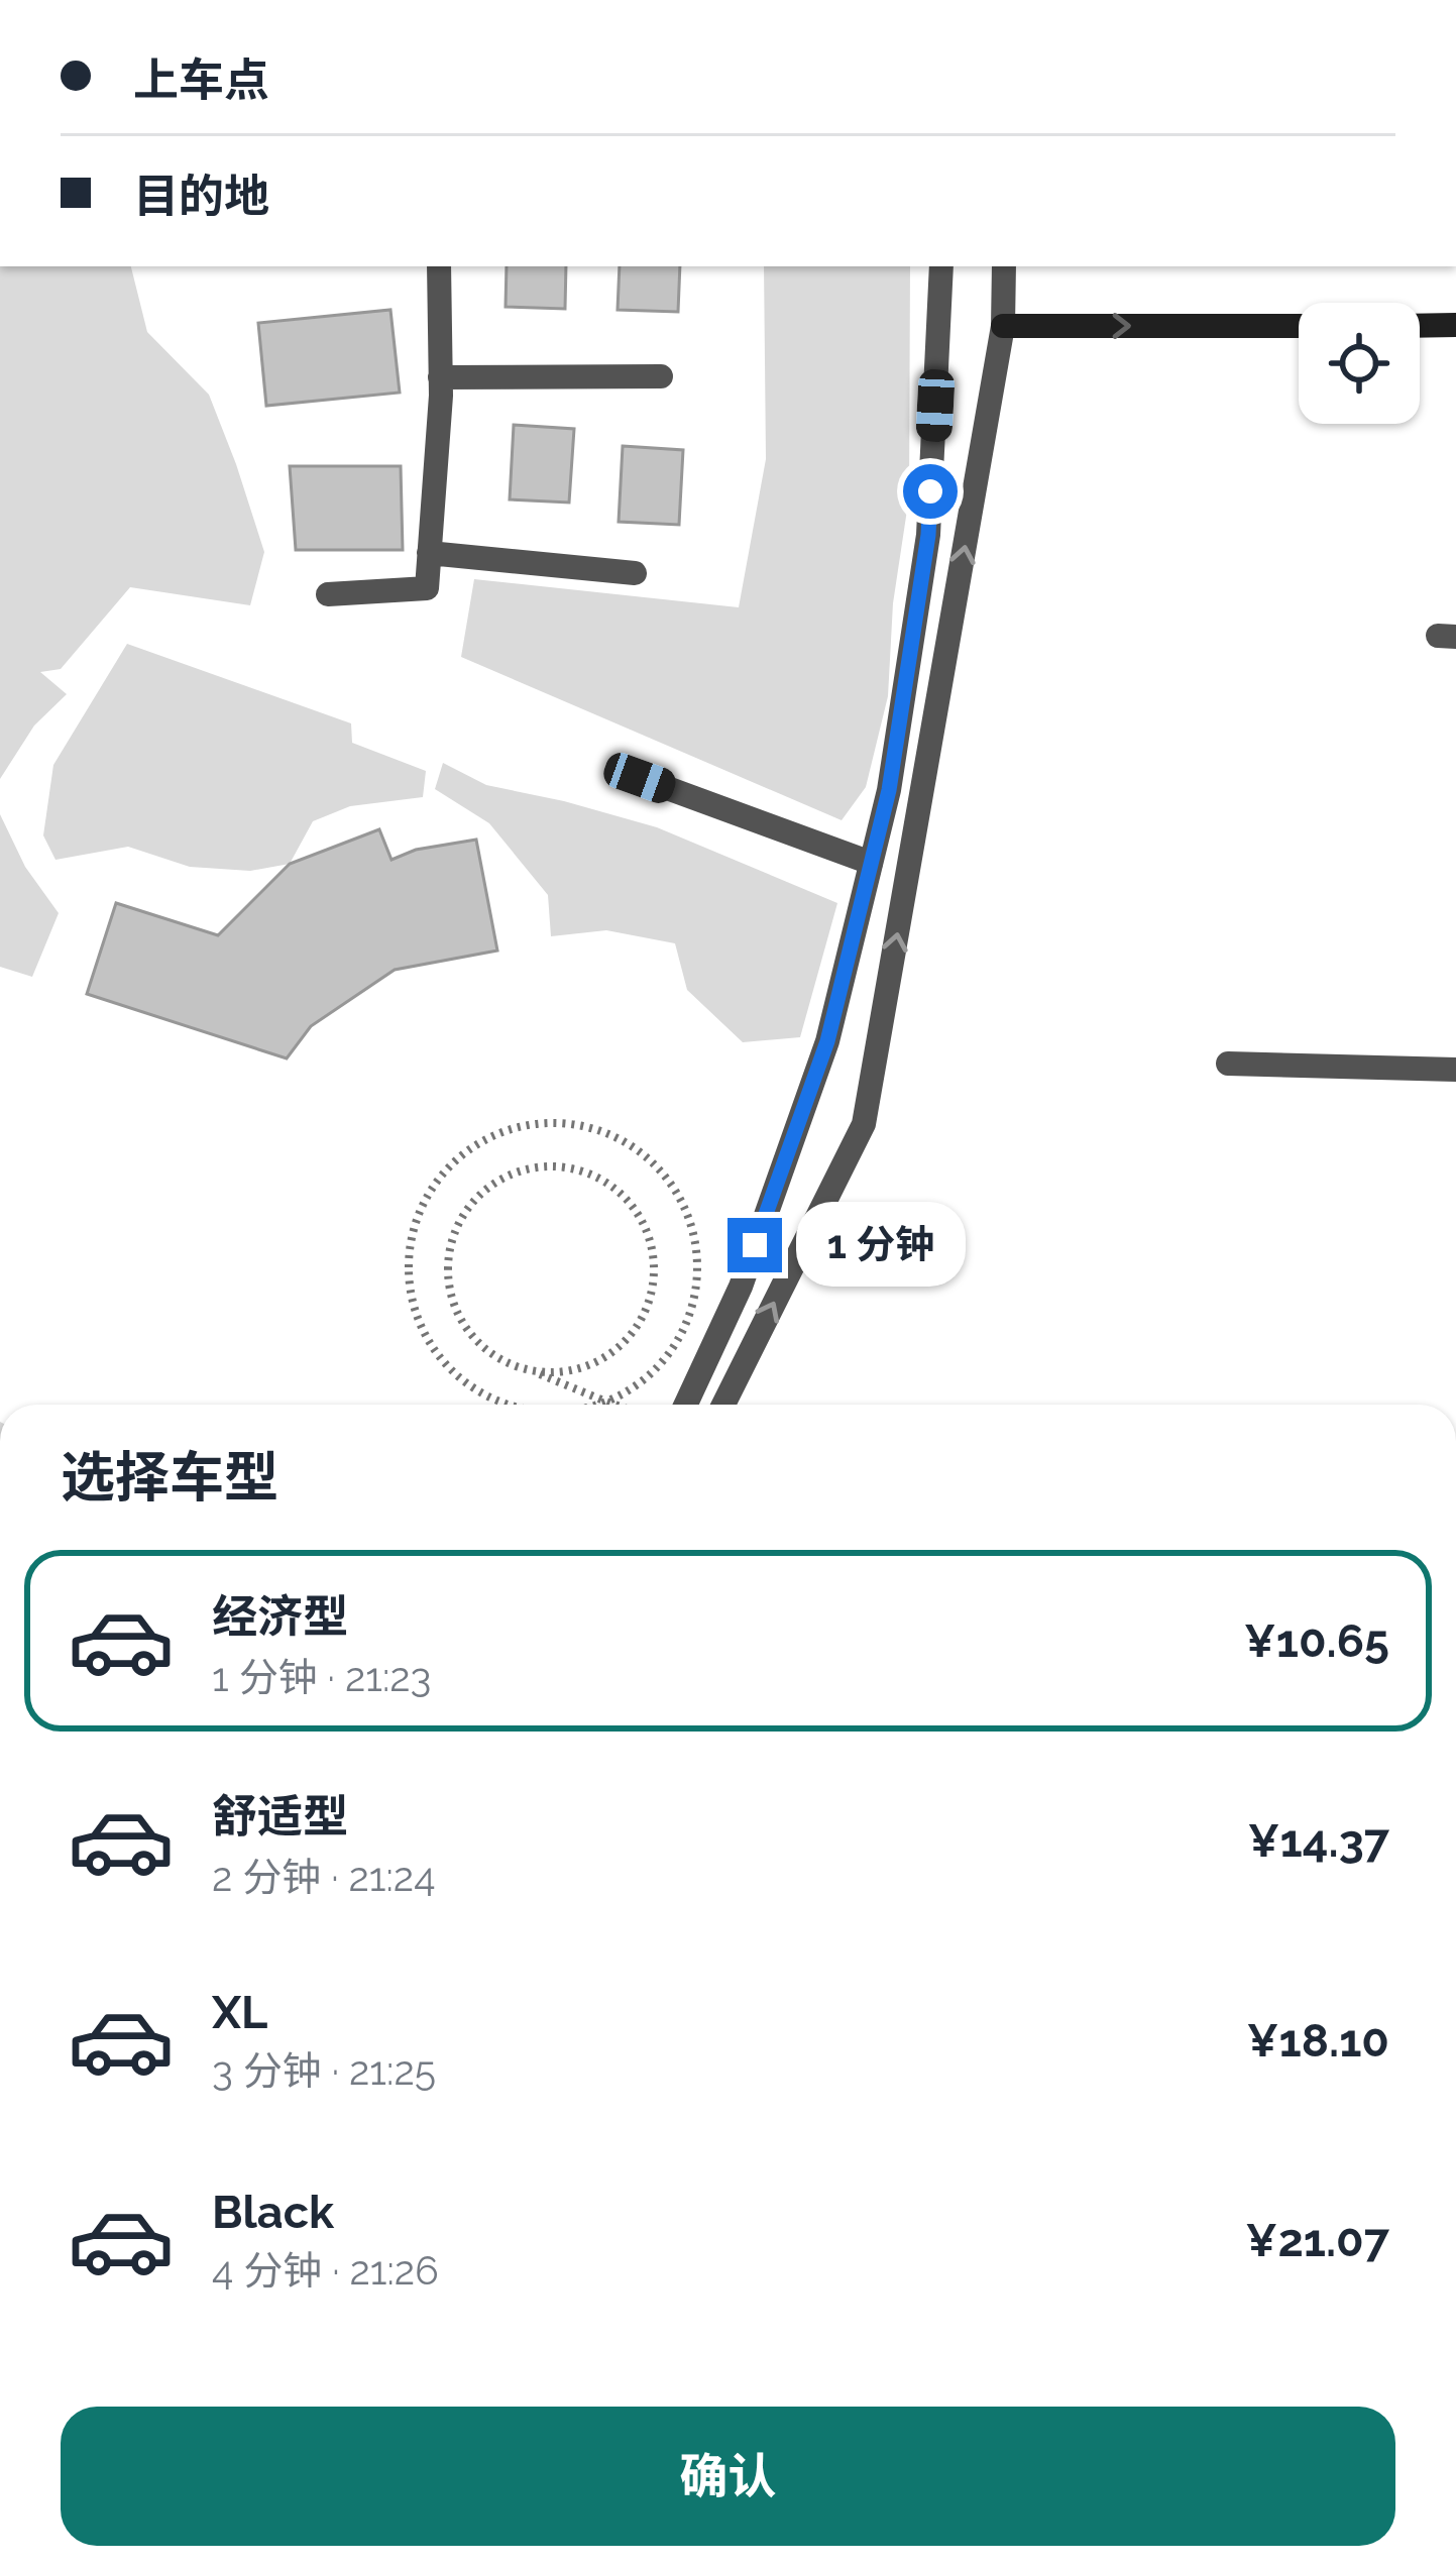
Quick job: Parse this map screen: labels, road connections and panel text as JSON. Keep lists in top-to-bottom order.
{
  "page": {
    "banner": ["上车点", "目的地"],
    "bubble": "1 分钟",
    "heading": "选择车型",
    "list": [
      {
        "name": "经济型",
        "note": "1 分钟 · 21:23",
        "value": "¥10.65"
      },
      {
        "name": "舒适型",
        "note": "2 分钟 · 21:24",
        "value": "¥14.37"
      },
      {
        "name": "XL",
        "note": "3 分钟 · 21:25",
        "value": "¥18.10"
      },
      {
        "name": "Black",
        "note": "4 分钟 · 21:26",
        "value": "¥21.07"
      }
    ],
    "buttons": "确认"
  }
}
